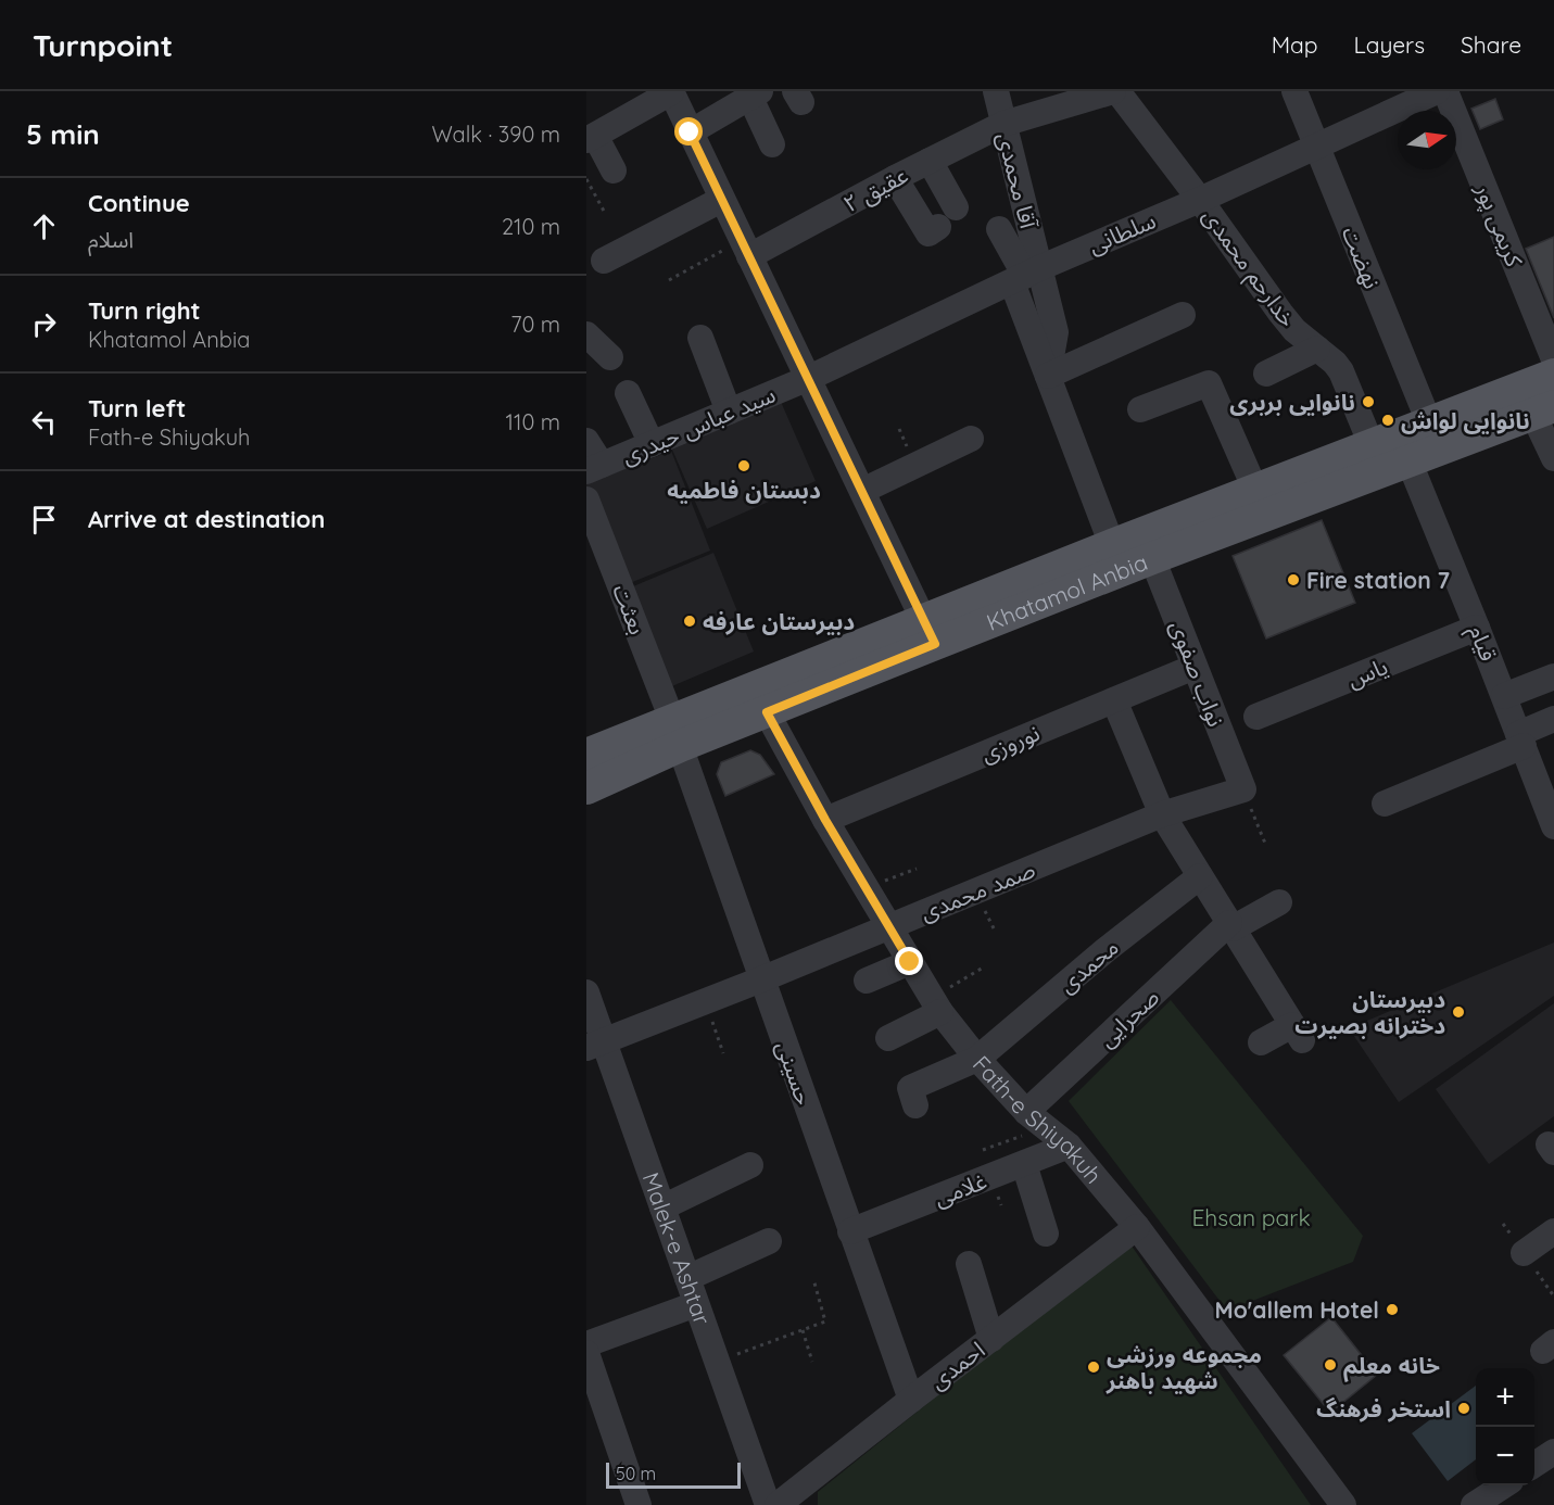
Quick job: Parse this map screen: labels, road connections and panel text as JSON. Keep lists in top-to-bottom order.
{
  "streets": {
    "main road": ["Khatamol Anbia"],
    "street": [
      "آقا محمدی",
      "عقیق ۲",
      "کریمی پور",
      "سلطانی",
      "نهضت",
      "خدارحم محمدی",
      "سید عباس حیدری",
      "بعثت",
      "قیام",
      "یاس",
      "نواب صفوی",
      "نوروزی",
      "صمد محمدی",
      "محمدی",
      "صحرایی",
      "حسینی",
      "Fath-e Shiyakuh",
      "غلامی",
      "Malek-e Ashtar",
      "احمدی"
    ]
  },
  "crossings": [
    ["آقا محمدی", "عقیق ۲"],
    ["آقا محمدی", "سلطانی"],
    ["عقیق ۲", "خدارحم محمدی"],
    ["سلطانی", "نهضت"],
    ["سلطانی", "خدارحم محمدی"],
    ["سلطانی", "سید عباس حیدری"],
    ["نهضت", "Khatamol Anbia"],
    ["خدارحم محمدی", "Khatamol Anbia"],
    ["خدارحم محمدی", "قیام"],
    ["Khatamol Anbia", "بعثت"],
    ["Khatamol Anbia", "قیام"],
    ["Khatamol Anbia", "نواب صفوی"],
    ["Khatamol Anbia", "حسینی"],
    ["Khatamol Anbia", "Fath-e Shiyakuh"],
    ["بعثت", "حسینی"],
    ["قیام", "یاس"],
    ["نواب صفوی", "نوروزی"],
    ["نواب صفوی", "صمد محمدی"],
    ["نوروزی", "Fath-e Shiyakuh"],
    ["صمد محمدی", "حسینی"],
    ["صمد محمدی", "Fath-e Shiyakuh"],
    ["صمد محمدی", "Malek-e Ashtar"],
    ["محمدی", "Fath-e Shiyakuh"],
    ["صحرایی", "Fath-e Shiyakuh"],
    ["حسینی", "غلامی"],
    ["حسینی", "احمدی"],
    ["Fath-e Shiyakuh", "غلامی"],
    ["Fath-e Shiyakuh", "احمدی"]
  ],
  "parks": ["Ehsan park"],
  "places": [
    "نانوایی بربری",
    "نانوایی لواش",
    "دبستان فاطمیه",
    "Fire station 7",
    "دبیرستان عارفه",
    "دبیرستان دخترانه بصیرت",
    "Mo'allem Hotel",
    "خانه معلم",
    "مجموعه ورزشی شهید باهنر",
    "استخر فرهنگ"
  ],
  "scale_bar": "50 m",
  "north": "right",
  "page": {
    "header": "Turnpoint",
    "nav": ["Map", "Layers", "Share"],
    "heading": ["5 min", "Walk · 390 m"],
    "list": [
      ["Continue", "اسلام", "210 m"],
      ["Turn right", "Khatamol Anbia", "70 m"],
      ["Turn left", "Fath-e Shiyakuh", "110 m"],
      "Arrive at destination"
    ],
    "map_buttons": ["+", "−"],
    "scale": "50 m"
  }
}
